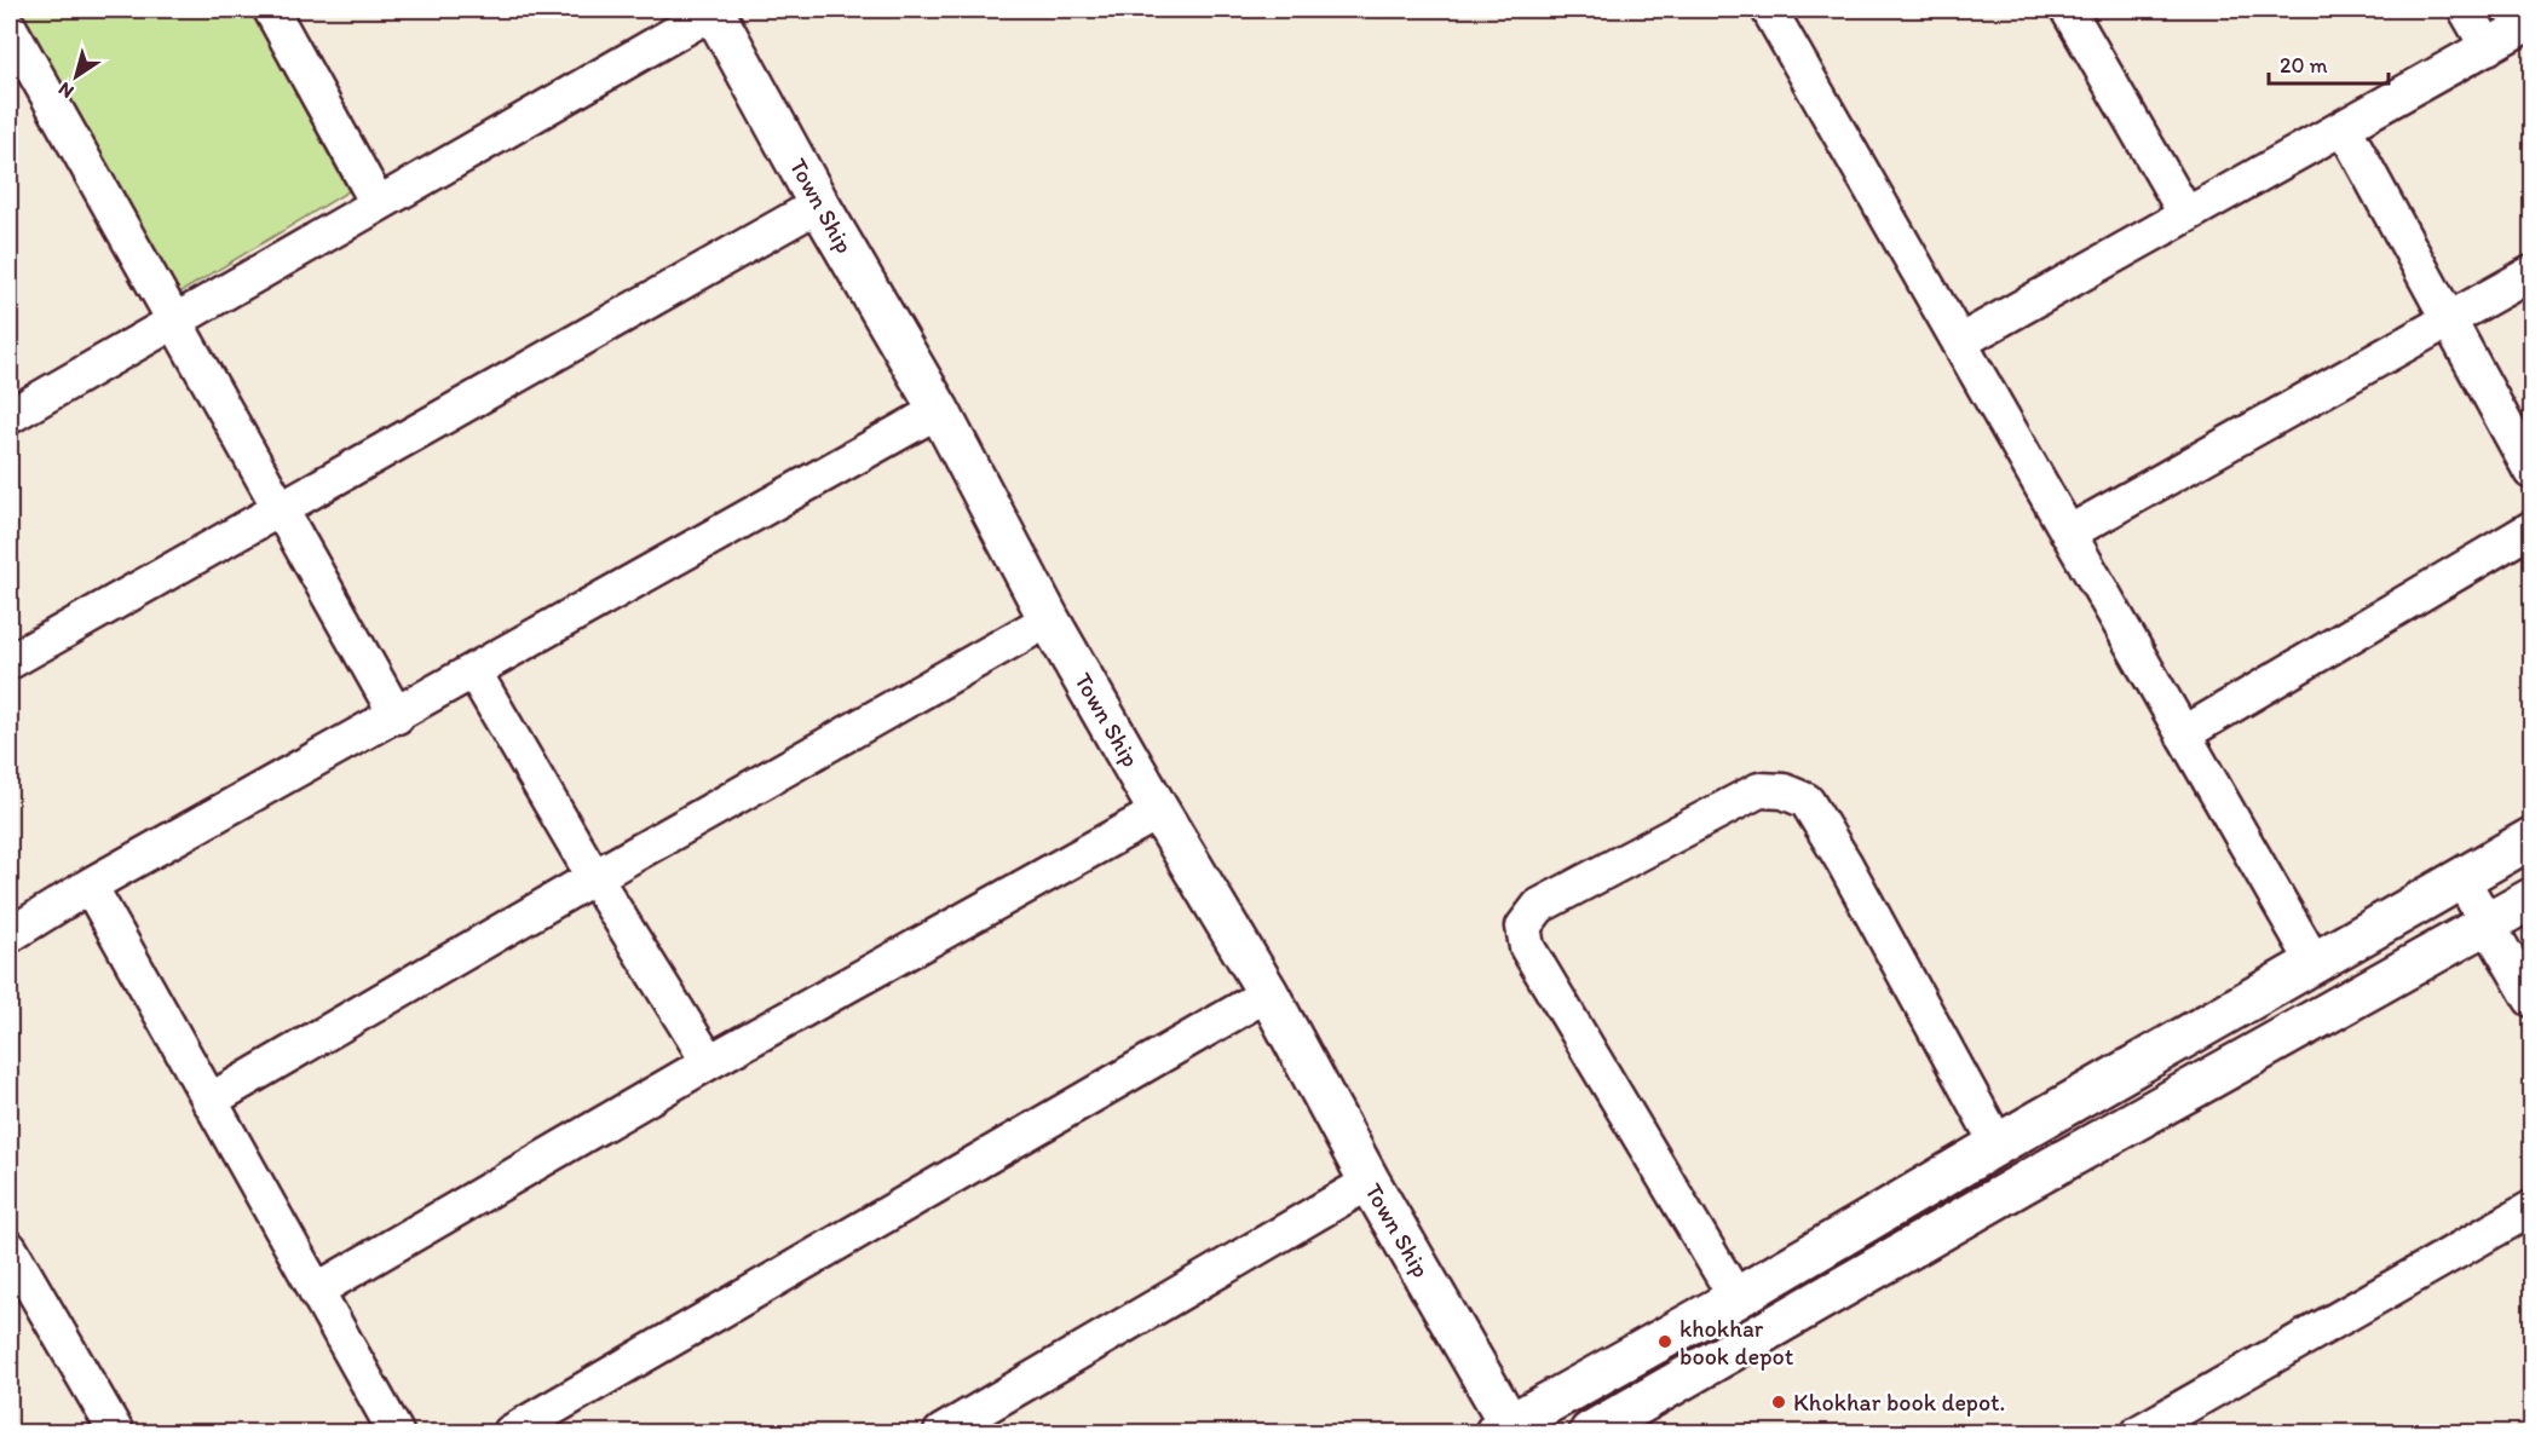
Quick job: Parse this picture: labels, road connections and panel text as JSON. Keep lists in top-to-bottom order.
{
  "streets": {
    "main road": ["Town Ship"]
  },
  "places": ["khokhar book depot", "Khokhar book depot."],
  "scale_bar": "20 m",
  "north": "bottom left"
}
